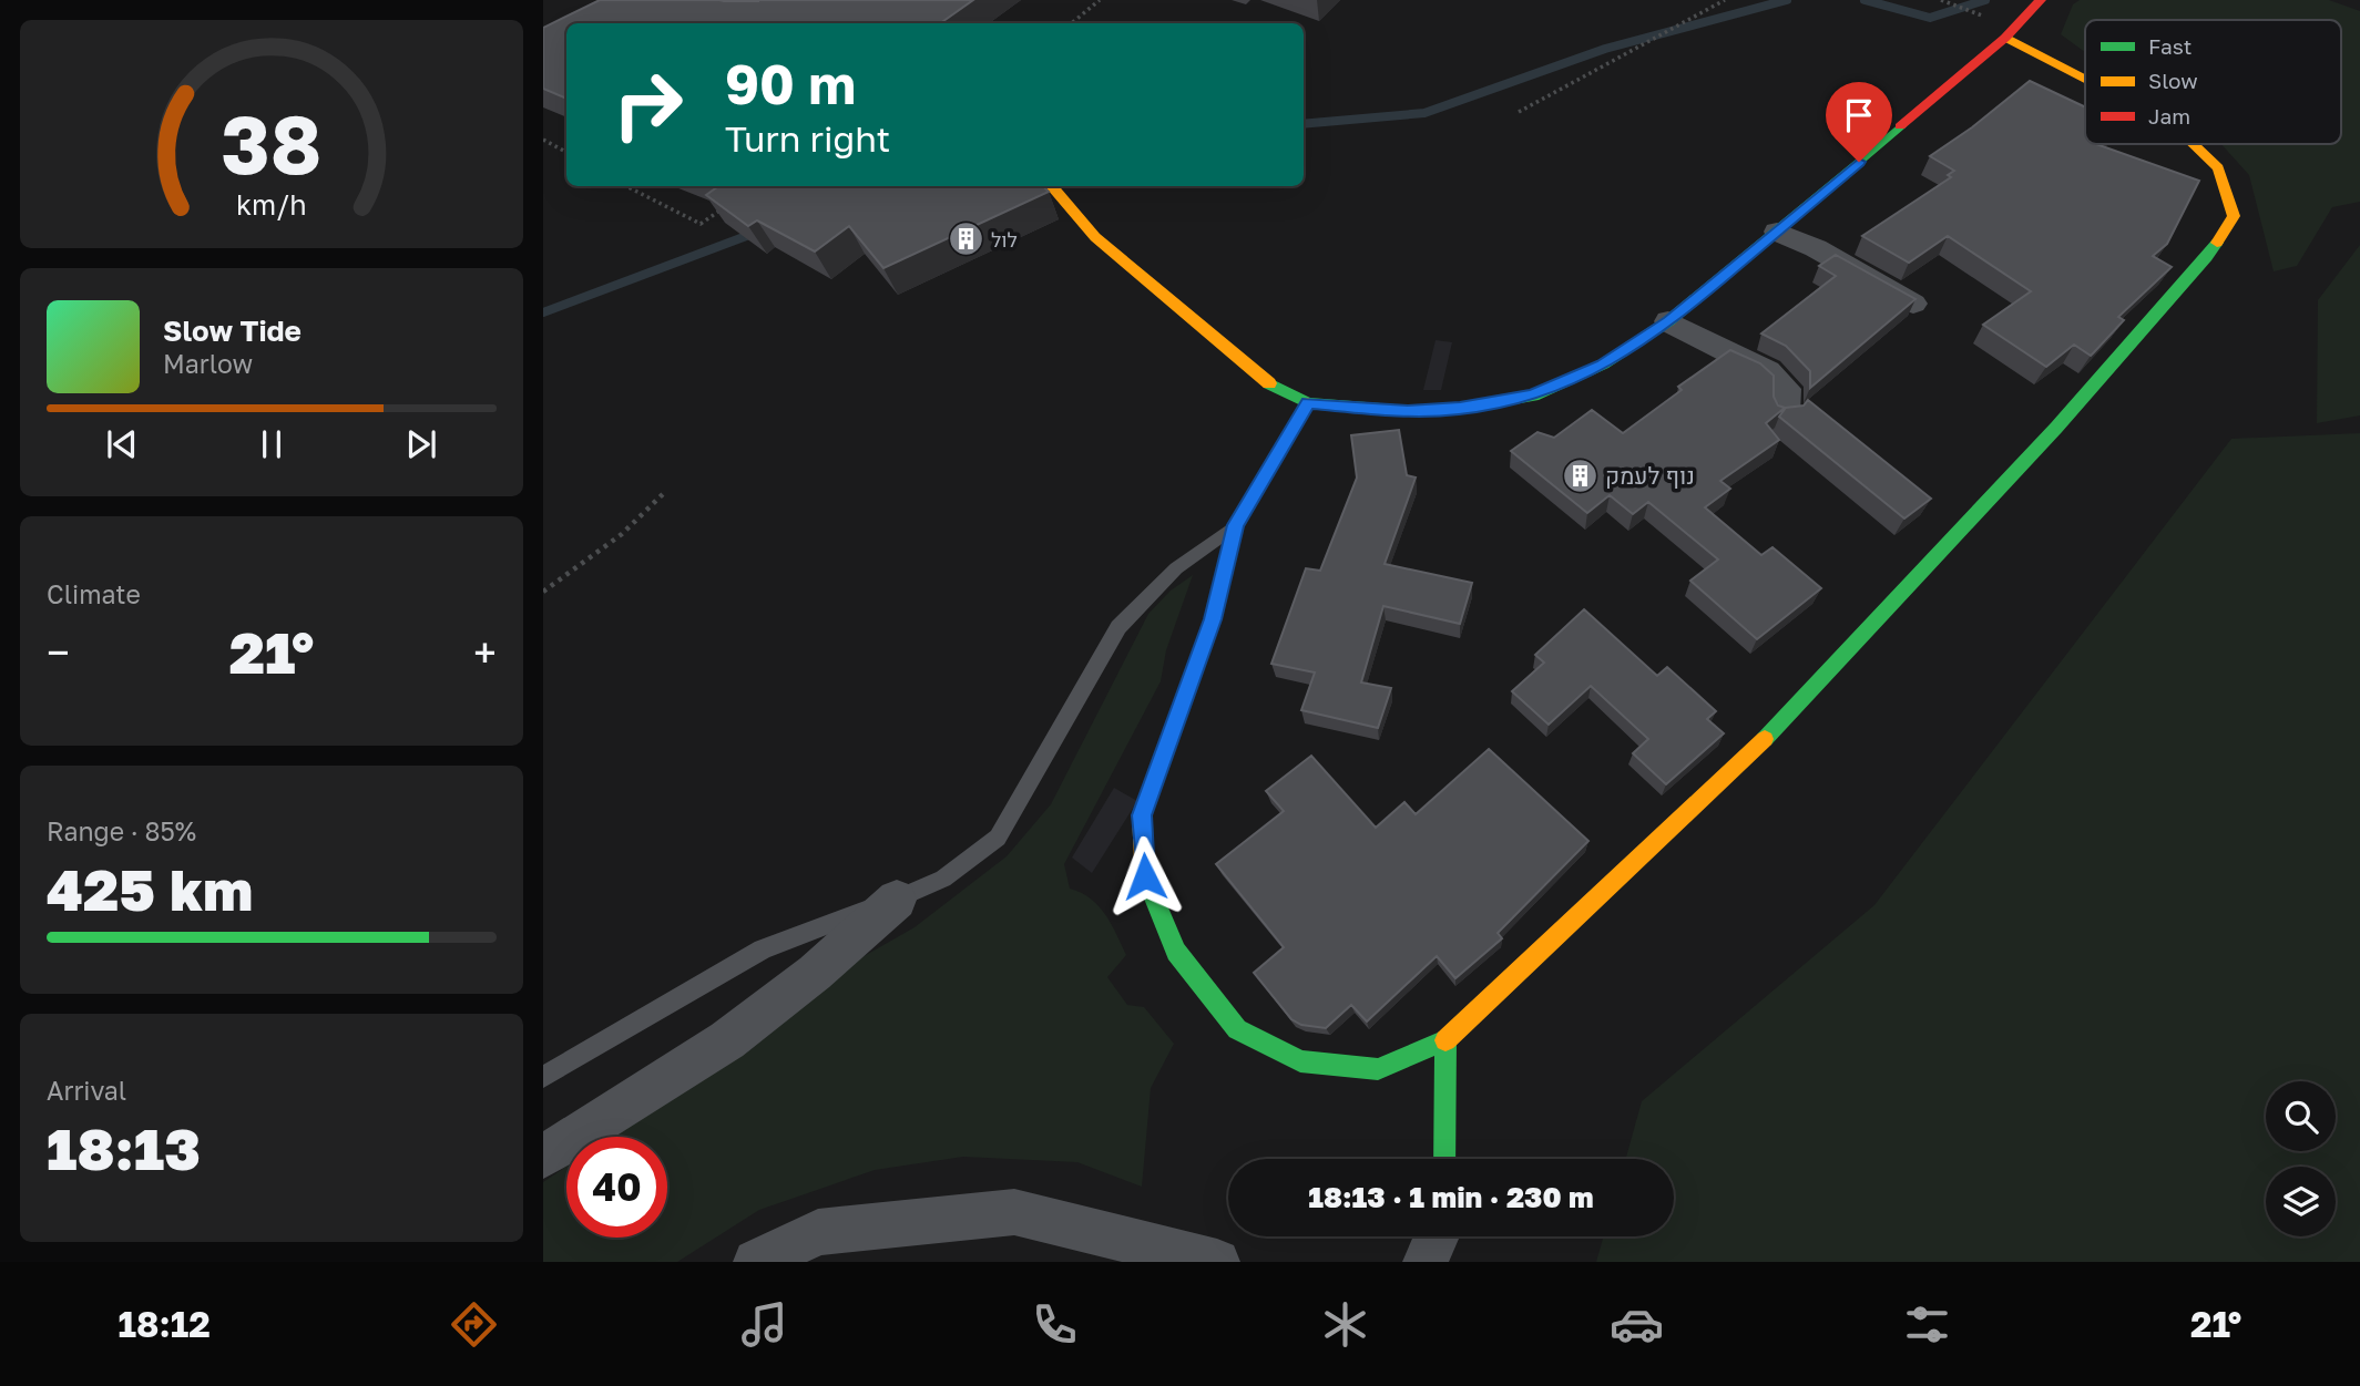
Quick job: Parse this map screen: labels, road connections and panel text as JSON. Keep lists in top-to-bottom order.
{
  "places": {
    "building": ["לול", "נוף לעמק"]
  },
  "legend": ["Fast", "Slow", "Jam"],
  "page": {
    "turn": ["90 m", "Turn right"],
    "song": ["Slow Tide", "Marlow"],
    "tile": [
      "Climate",
      ["Range · 85%", "425 km"],
      ["Arrival", "18:13"]
    ],
    "heat": ["−", "21°", "+"],
    "limit": "40",
    "trip": "18:13 · 1 min · 230 m",
    "tabs": ["18:12", "21°"],
    "gauge": ["38", "km/h"]
  }
}
